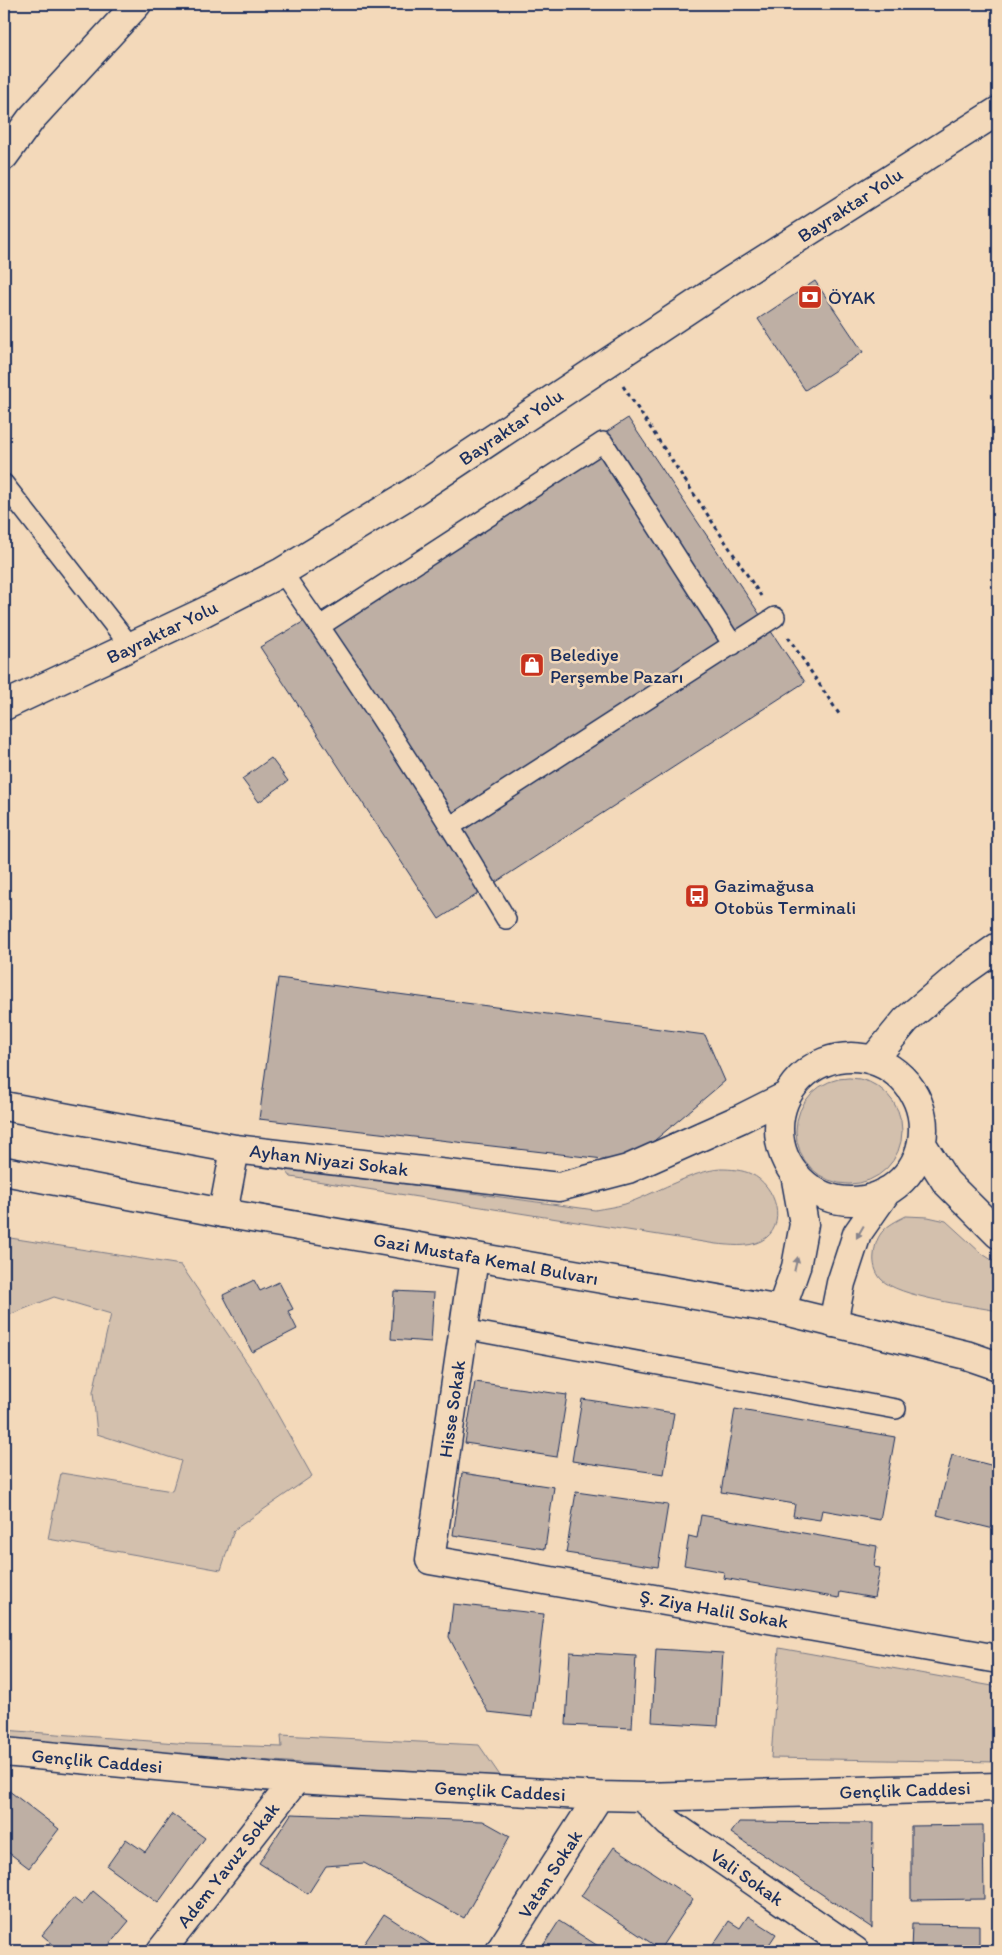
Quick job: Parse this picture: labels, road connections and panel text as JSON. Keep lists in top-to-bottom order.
{
  "streets": {
    "street": [
      "Bayraktar Yolu",
      "Ayhan Niyazi Sokak",
      "Gazi Mustafa Kemal Bulvarı",
      "Hisse Sokak",
      "Ş. Ziya Halil Sokak",
      "Gençlik Caddesi",
      "Adem Yavuz Sokak",
      "Vatan Sokak",
      "Vali Sokak"
    ]
  },
  "crossings": [
    ["Gazi Mustafa Kemal Bulvarı", "Hisse Sokak"],
    ["Hisse Sokak", "Ş. Ziya Halil Sokak"],
    ["Gençlik Caddesi", "Adem Yavuz Sokak"],
    ["Gençlik Caddesi", "Vatan Sokak"],
    ["Gençlik Caddesi", "Vali Sokak"]
  ],
  "places": {
    "bank": ["ÖYAK"],
    "shop": ["Belediye Perşembe Pazarı"],
    "bus stop": ["Gazimağusa Otobüs Terminali"]
  }
}
